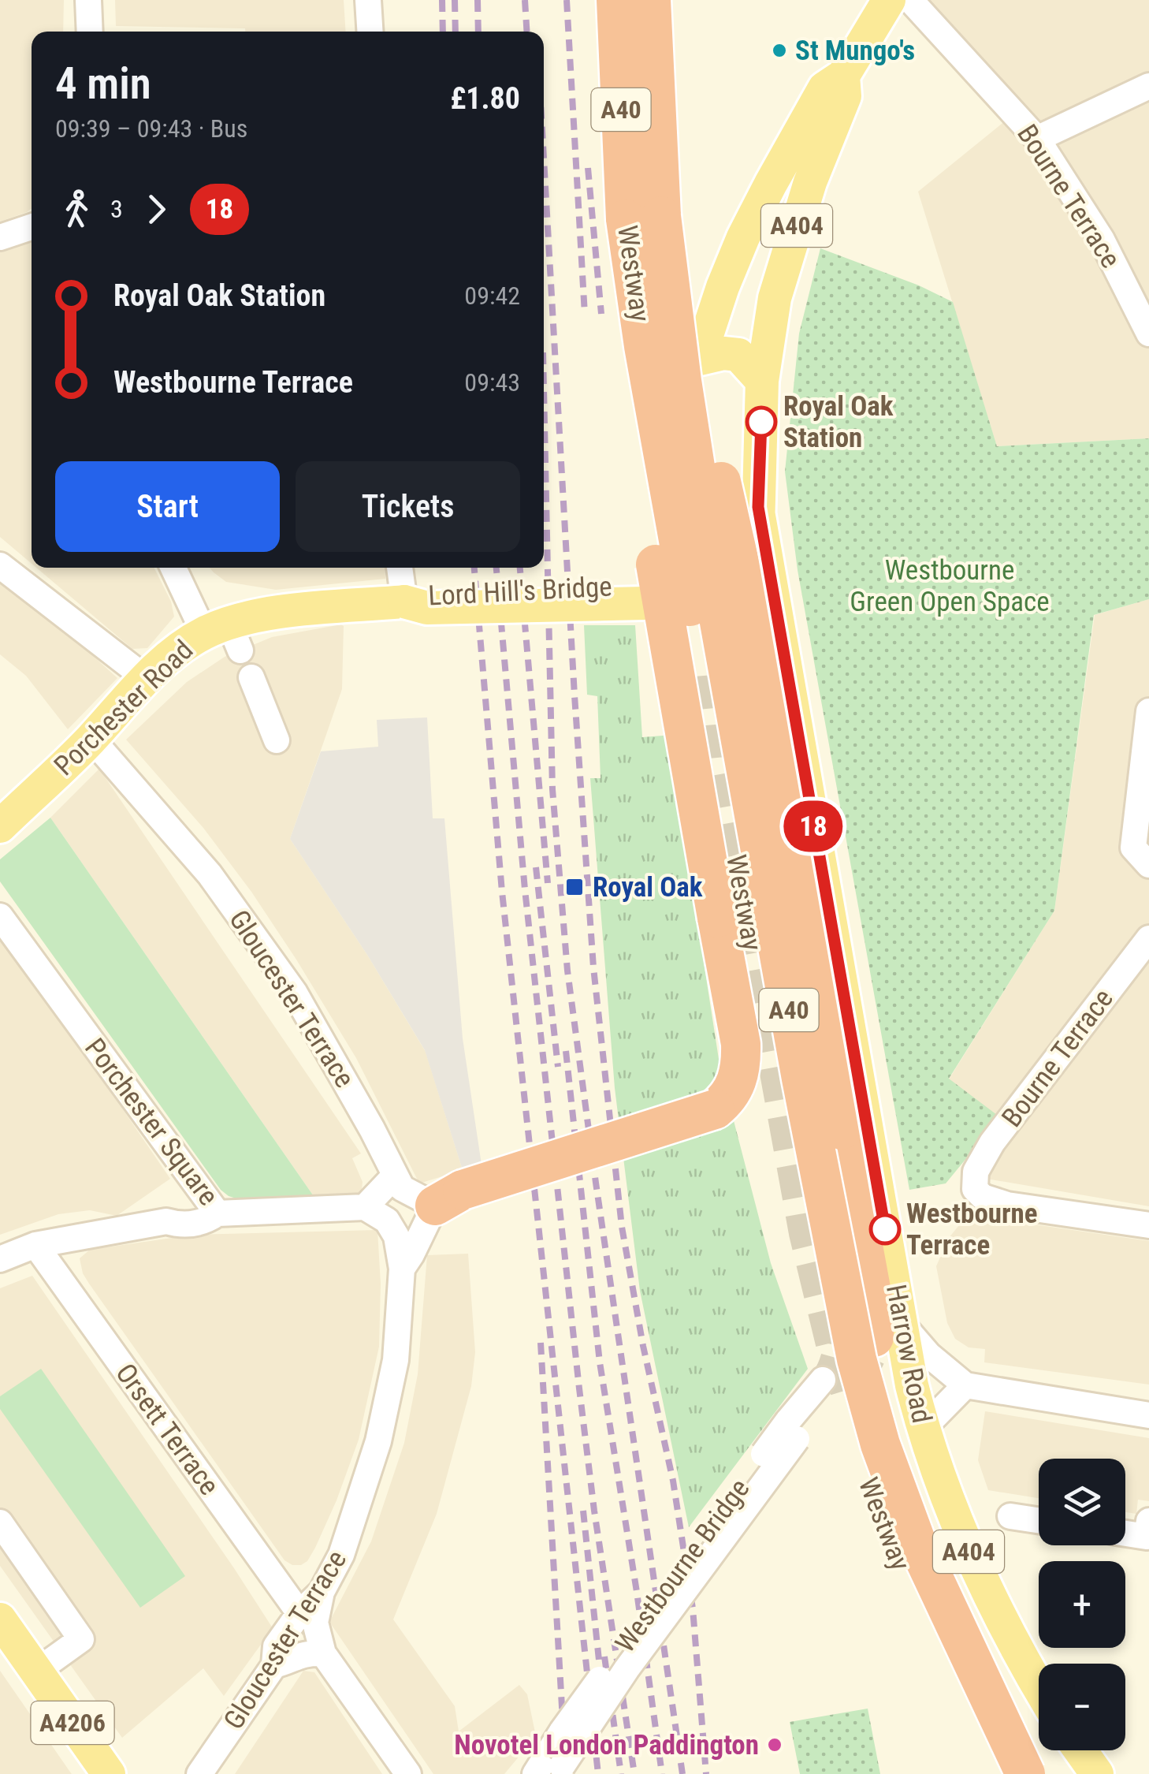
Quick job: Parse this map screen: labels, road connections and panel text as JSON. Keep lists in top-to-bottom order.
{
  "streets": {
    "highway": ["A40", "Westway"],
    "main road": [
      "A404",
      "Lord Hill's Bridge",
      "Porchester Road",
      "Harrow Road",
      "A4206"
    ],
    "street": [
      "Bourne Terrace",
      "Gloucester Terrace",
      "Porchester Square",
      "Orsett Terrace",
      "Westbourne Bridge"
    ]
  },
  "crossings": [
    ["A40", "Westway"],
    ["A40", "Gloucester Terrace"],
    ["A40", "Harrow Road"],
    ["Lord Hill's Bridge", "Porchester Road"],
    ["Porchester Road", "Gloucester Terrace"],
    ["Gloucester Terrace", "Porchester Square"],
    ["Gloucester Terrace", "Orsett Terrace"]
  ],
  "parks": ["Westbourne Green Open Space"],
  "places": {
    "other": [
      "St Mungo's",
      "Royal Oak Station",
      "Westbourne Terrace",
      "Novotel London Paddington"
    ],
    "transit": ["Royal Oak"]
  },
  "lines": ["bus line 18"],
  "page": {
    "on_map": "18",
    "heading": ["4 min", "09:39 – 09:43 · Bus", "£1.80"],
    "legs": ["3", "18"],
    "list": [
      {
        "name": "Royal Oak Station",
        "value": "09:42"
      },
      {
        "name": "Westbourne Terrace",
        "value": "09:43"
      }
    ],
    "buttons": ["Start", "Tickets"],
    "map_buttons": ["+", "−"]
  }
}
